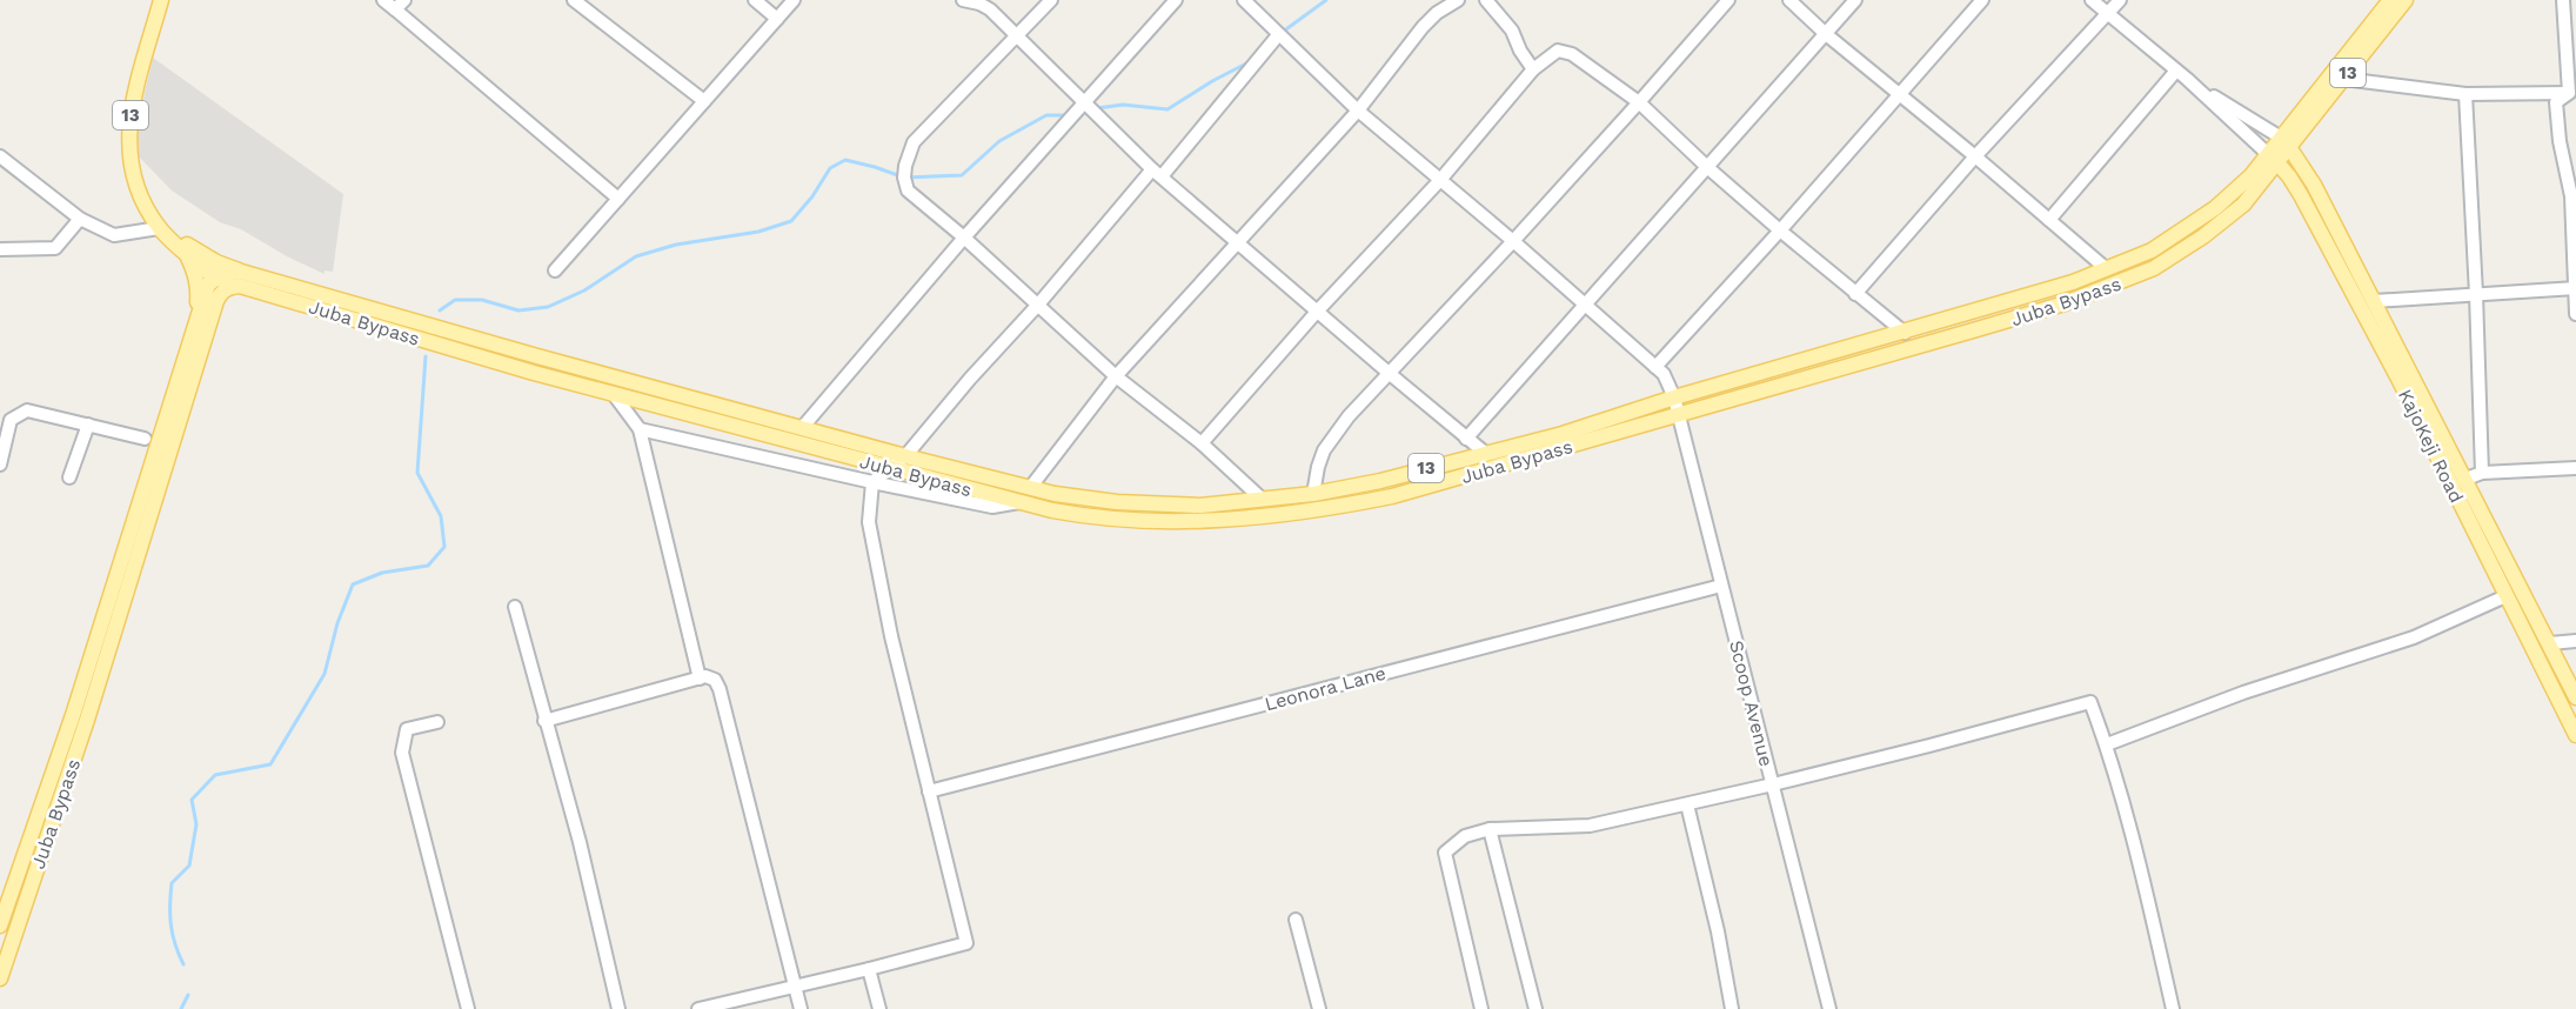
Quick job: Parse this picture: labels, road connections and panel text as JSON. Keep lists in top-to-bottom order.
{
  "streets": {
    "main road": ["13", "Juba Bypass", "KajoKeji Road"],
    "street": ["Leonora Lane", "Scoop Avenue"]
  },
  "crossings": [
    ["13", "KajoKeji Road"],
    ["Juba Bypass", "KajoKeji Road"],
    ["Juba Bypass", "Scoop Avenue"],
    ["Leonora Lane", "Scoop Avenue"]
  ]
}
